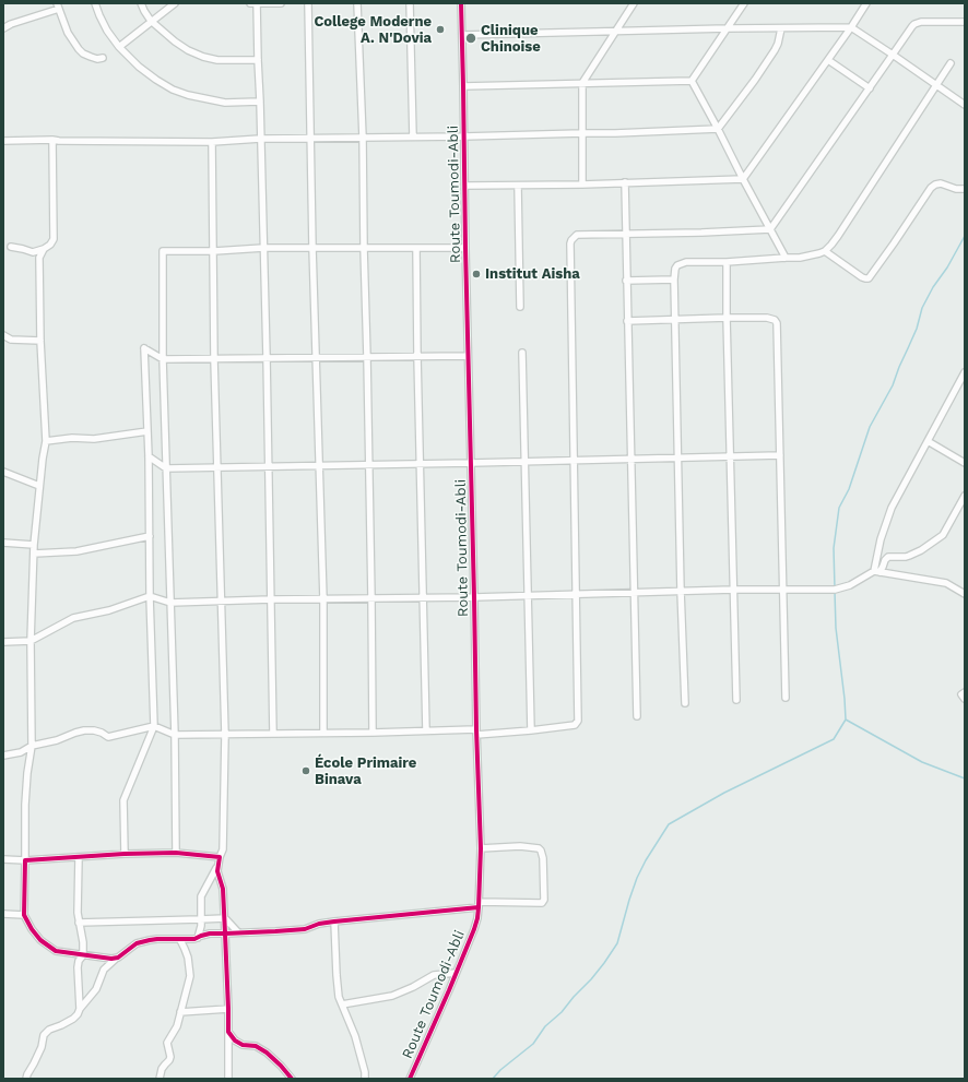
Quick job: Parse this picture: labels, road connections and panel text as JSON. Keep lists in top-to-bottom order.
{
  "streets": {
    "street": ["Route Toumodi-Abli"]
  },
  "places": [
    "College Moderne A. N'Dovia",
    "Clinique Chinoise",
    "Institut Aisha",
    "École Primaire Binava"
  ]
}
